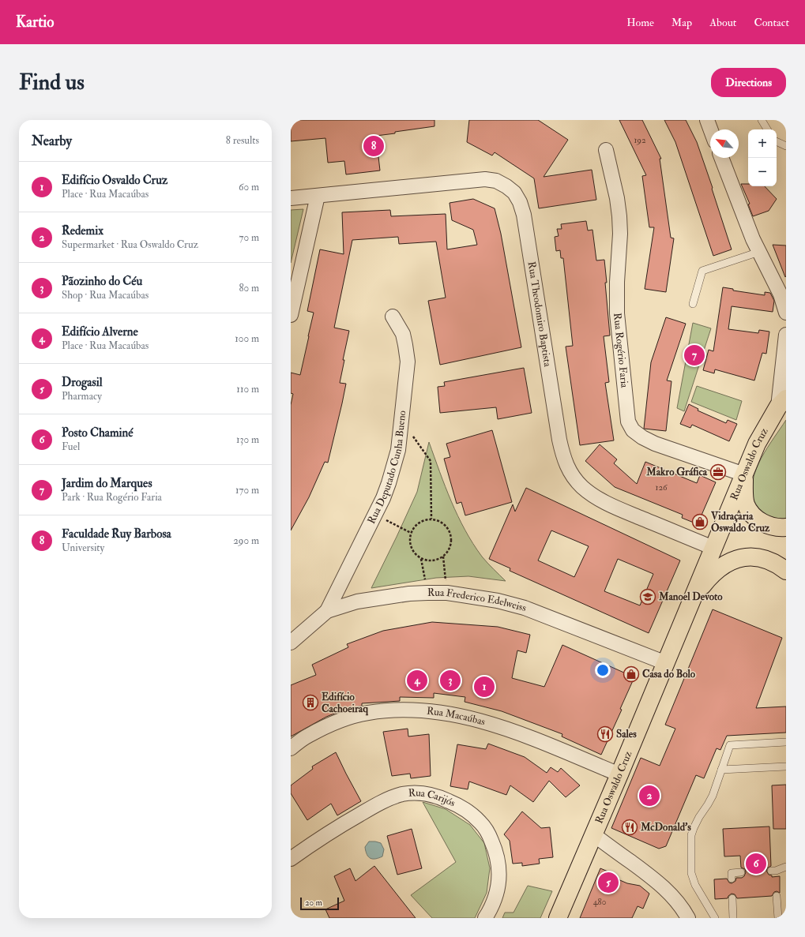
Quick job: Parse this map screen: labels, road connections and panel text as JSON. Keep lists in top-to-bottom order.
{
  "streets": {
    "main road": ["Rua Oswaldo Cruz"],
    "street": [
      "Rua Theodomiro Baptista",
      "Rua Rogério Faria",
      "Rua Deputado Cunha Bueno",
      "Rua Frederico Edelweiss",
      "Rua Macaúbas",
      "Rua Carijós"
    ]
  },
  "crossings": [
    ["Rua Theodomiro Baptista", "Rua Oswaldo Cruz"],
    ["Rua Rogério Faria", "Rua Oswaldo Cruz"],
    ["Rua Oswaldo Cruz", "Rua Frederico Edelweiss"],
    ["Rua Oswaldo Cruz", "Rua Macaúbas"],
    ["Rua Deputado Cunha Bueno", "Rua Frederico Edelweiss"]
  ],
  "places": {
    "office": ["Makro Gráfica"],
    "shop": ["Vidraçaria Oswaldo Cruz", "Casa do Bolo"],
    "school or university": ["Manoel Devoto"],
    "building": ["Edifício Cachoeiraq"],
    "restaurant": ["Sales", "McDonald's"]
  },
  "house_numbers": ["192", "126", "480"],
  "scale_bar": "20 m",
  "north": "top left",
  "page": {
    "header": "Kartio",
    "nav": [
      "Home",
      "Map",
      "About",
      "Contact"
    ],
    "buttons": "Directions",
    "title": "Find us",
    "heading": ["Nearby", "8 results"],
    "map_buttons": ["+", "−"],
    "pins": [
      "8",
      "7",
      "3",
      "4",
      "1",
      "2",
      "6",
      "5"
    ],
    "list": [
      {
        "mark": "1",
        "name": "Edifício Osvaldo Cruz",
        "note": "Place · Rua Macaúbas",
        "value": "60 m"
      },
      {
        "mark": "2",
        "name": "Redemix",
        "note": "Supermarket · Rua Oswaldo Cruz",
        "value": "70 m"
      },
      {
        "mark": "3",
        "name": "Pãozinho do Céu",
        "note": "Shop · Rua Macaúbas",
        "value": "80 m"
      },
      {
        "mark": "4",
        "name": "Edifício Alverne",
        "note": "Place · Rua Macaúbas",
        "value": "100 m"
      },
      {
        "mark": "5",
        "name": "Drogasil",
        "note": "Pharmacy",
        "value": "110 m"
      },
      {
        "mark": "6",
        "name": "Posto Chaminé",
        "note": "Fuel",
        "value": "130 m"
      },
      {
        "mark": "7",
        "name": "Jardim do Marques",
        "note": "Park · Rua Rogério Faria",
        "value": "170 m"
      },
      {
        "mark": "8",
        "name": "Faculdade Ruy Barbosa",
        "note": "University",
        "value": "290 m"
      }
    ],
    "scale": "20 m"
  }
}
